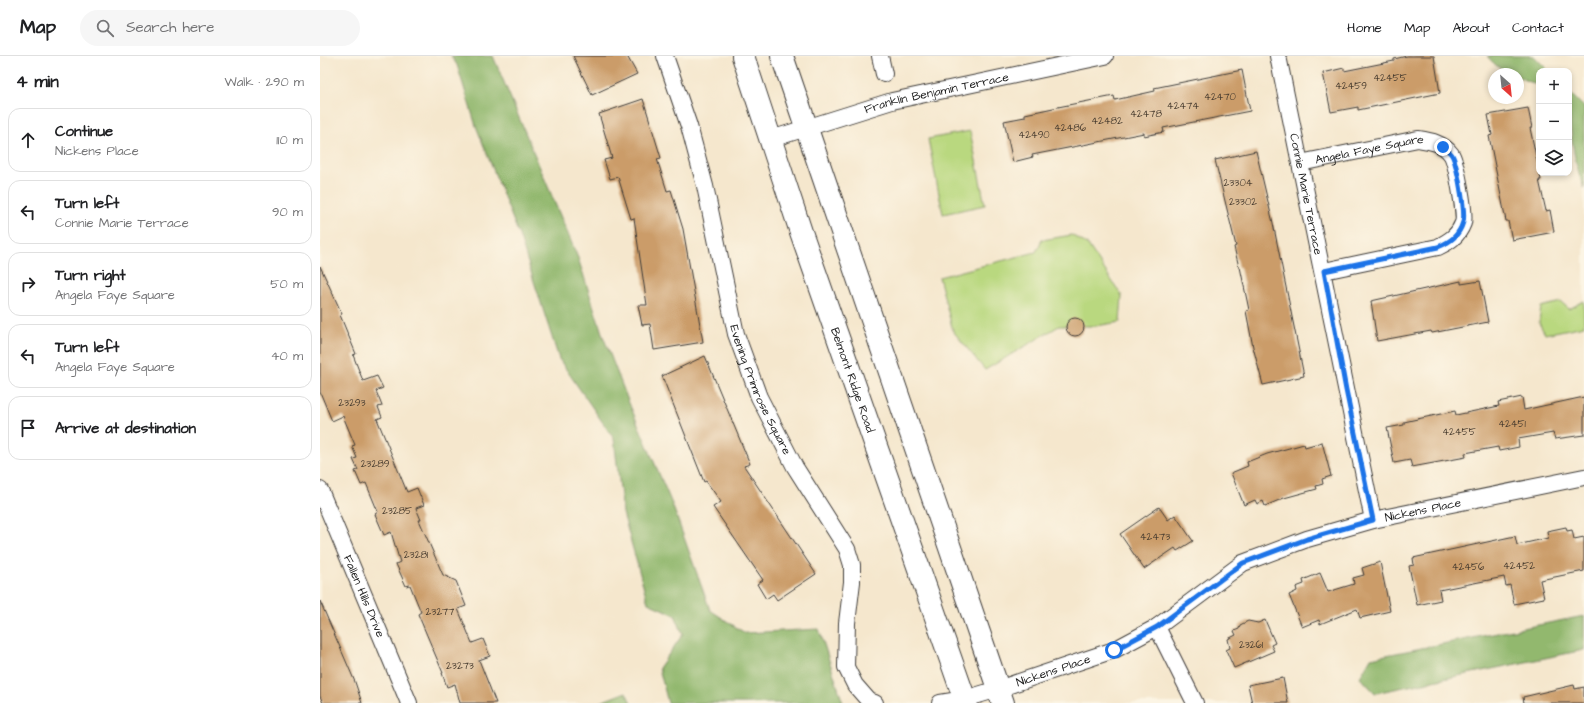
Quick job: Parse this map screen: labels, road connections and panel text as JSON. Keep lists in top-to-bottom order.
{
  "streets": {
    "main road": ["Belmont Ridge Road"],
    "street": [
      "Franklin Benjamin Terrace",
      "Angela Faye Square",
      "Connie Marie Terrace",
      "Evening Primrose Square",
      "Nickens Place",
      "Fallen Hills Drive"
    ]
  },
  "crossings": [
    ["Franklin Benjamin Terrace", "Belmont Ridge Road"],
    ["Angela Faye Square", "Connie Marie Terrace"],
    ["Connie Marie Terrace", "Nickens Place"],
    ["Belmont Ridge Road", "Nickens Place"]
  ],
  "house_numbers": [
    "42455",
    "42459",
    "42470",
    "42474",
    "42478",
    "42482",
    "42486",
    "42490",
    "23304",
    "23302",
    "23293",
    "42451",
    "42455",
    "23289",
    "23285",
    "42473",
    "23281",
    "42452",
    "42456",
    "23277",
    "23261",
    "23273"
  ],
  "north": "bottom right",
  "page": {
    "header": "Map",
    "search": "Search here",
    "nav": [
      "Home",
      "Map",
      "About",
      "Contact"
    ],
    "heading": ["4 min", "Walk · 290 m"],
    "map_buttons": ["+", "−"],
    "list": [
      ["Continue", "Nickens Place", "110 m"],
      ["Turn left", "Connie Marie Terrace", "90 m"],
      ["Turn right", "Angela Faye Square", "50 m"],
      ["Turn left", "Angela Faye Square", "40 m"],
      "Arrive at destination"
    ]
  }
}
